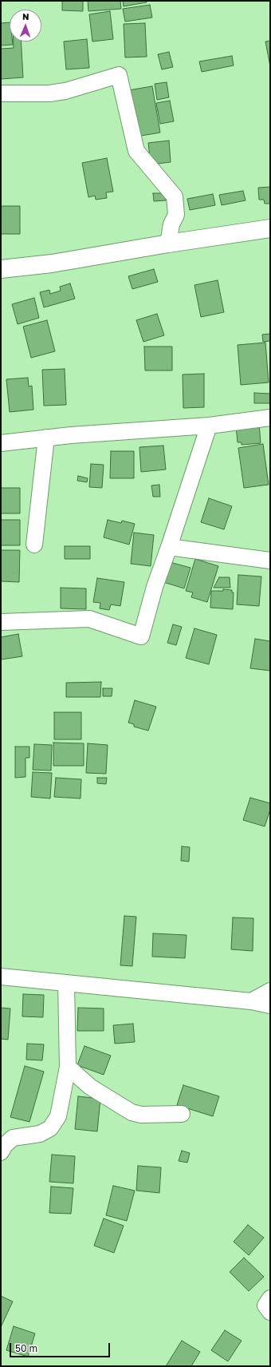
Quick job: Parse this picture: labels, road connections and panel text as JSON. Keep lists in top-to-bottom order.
{
  "scale_bar": "50 m",
  "north": "top"
}
